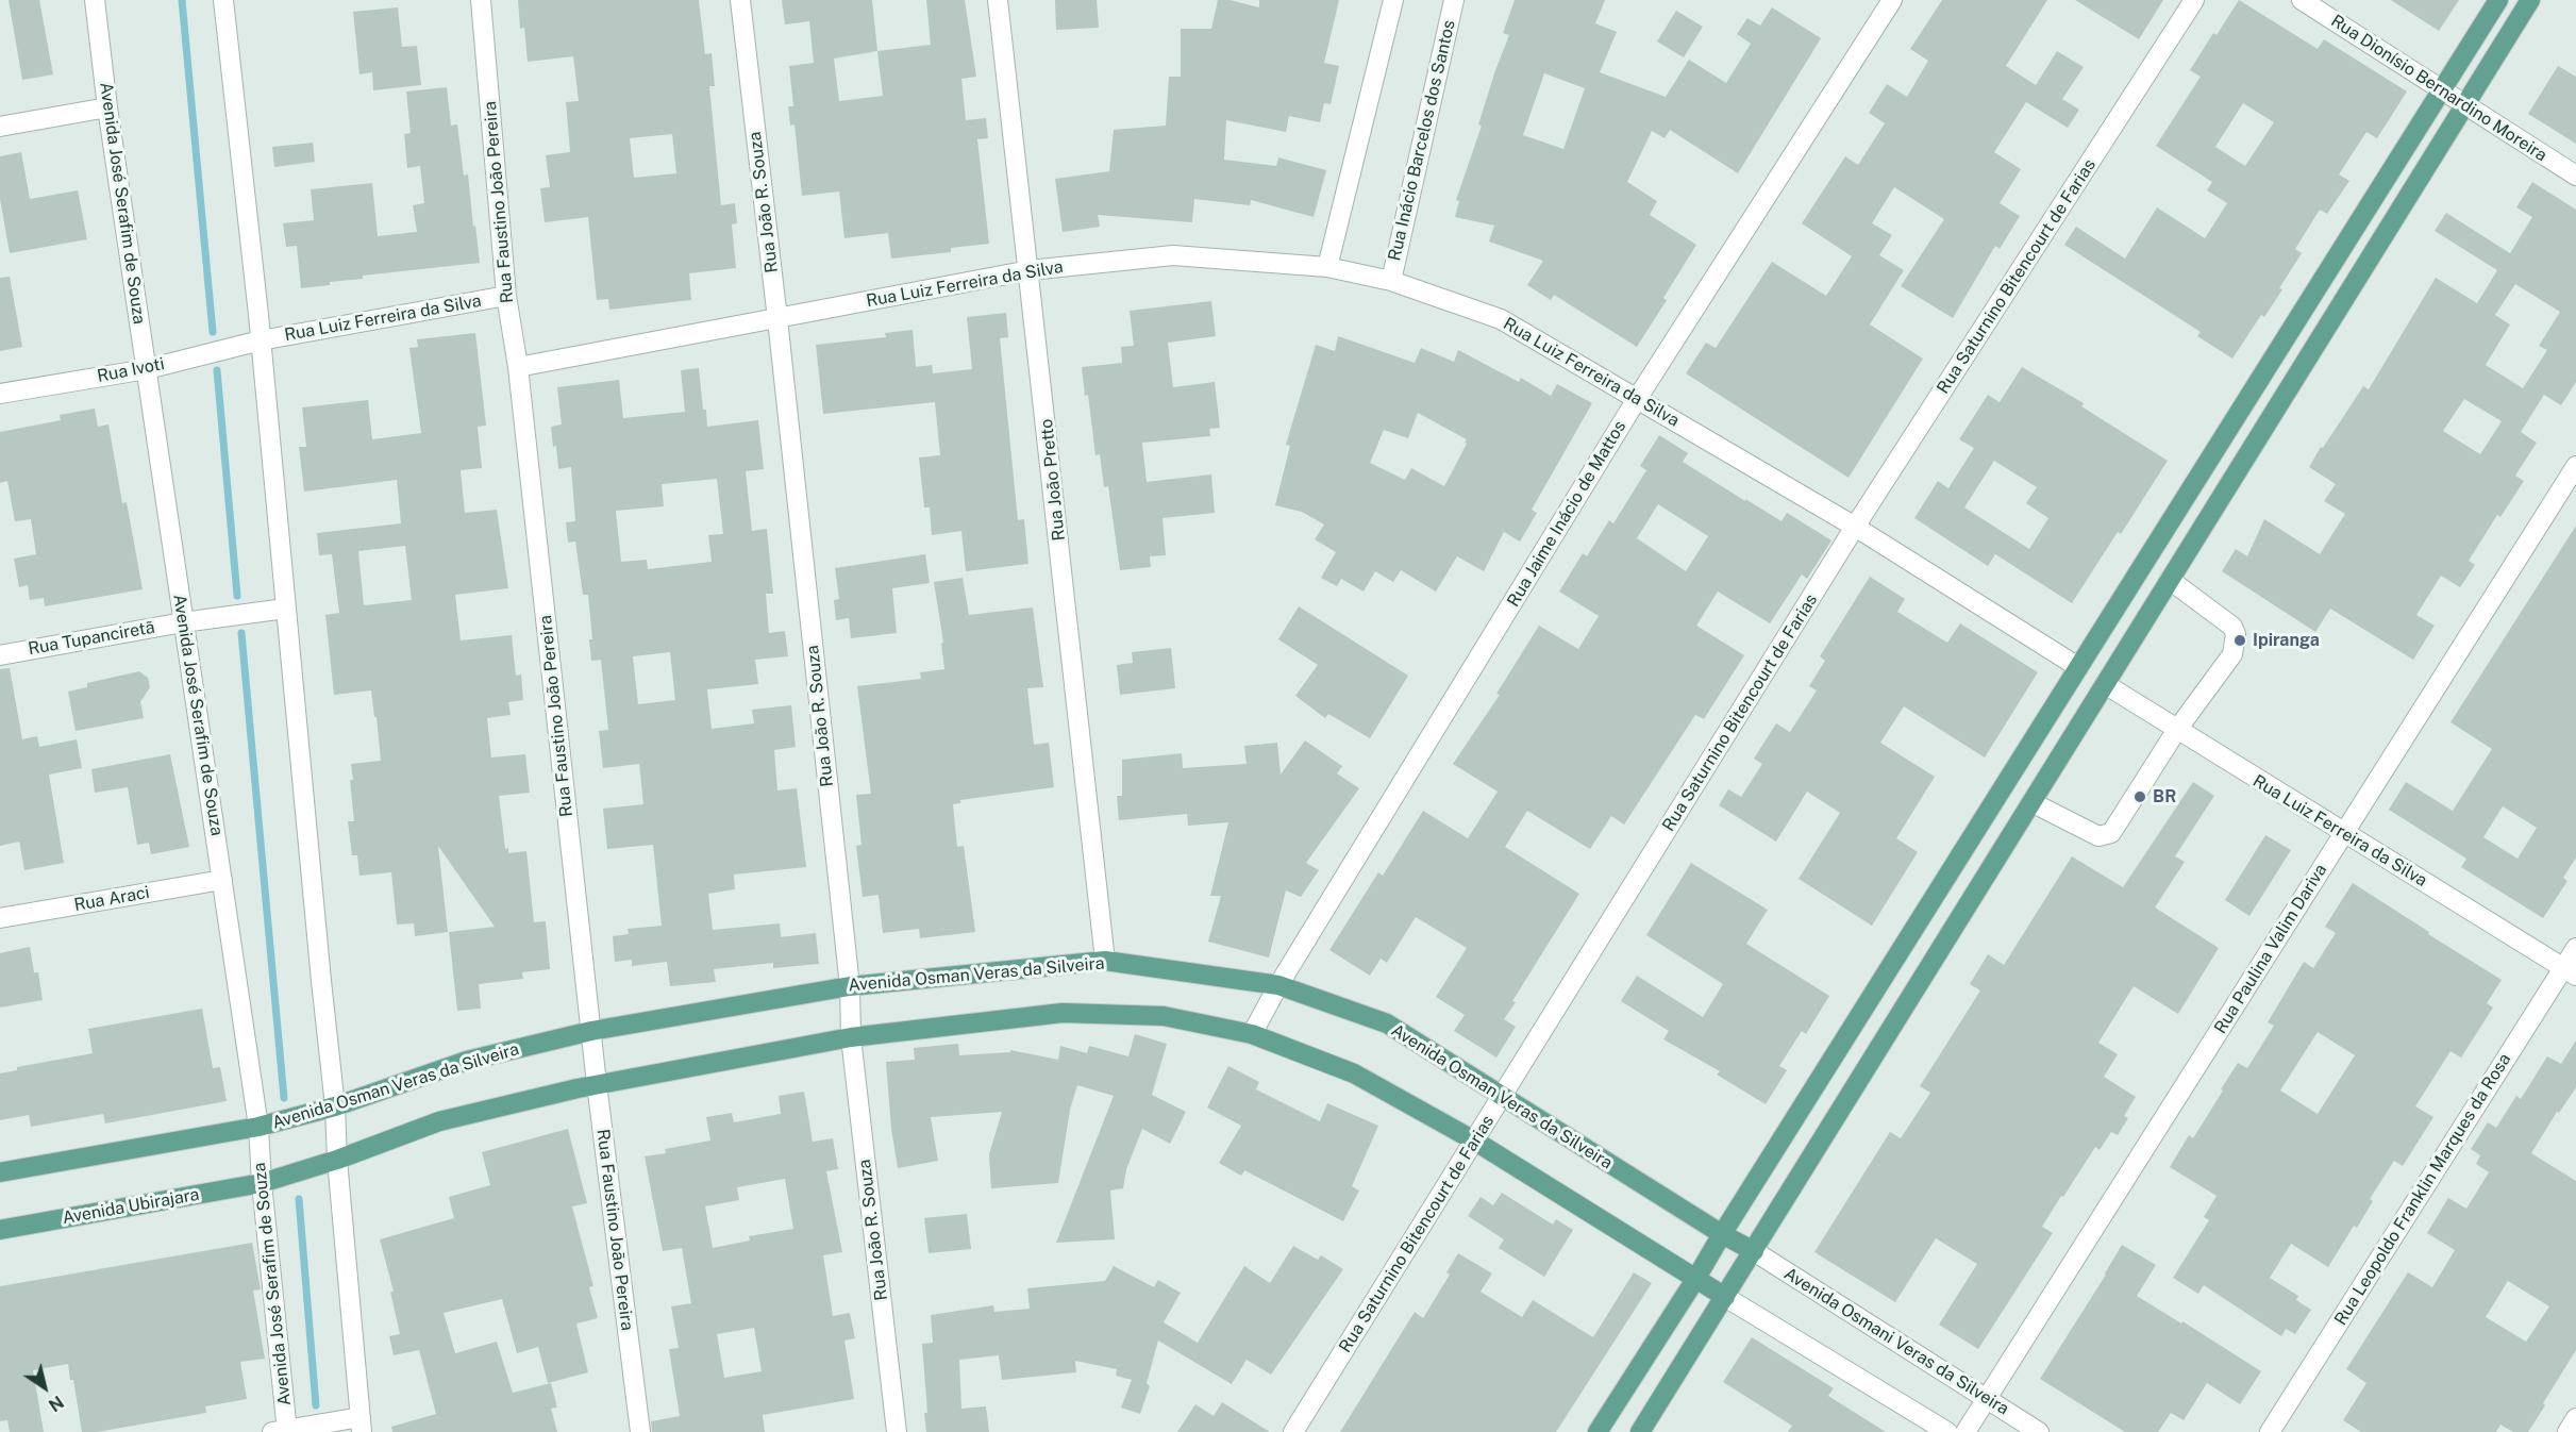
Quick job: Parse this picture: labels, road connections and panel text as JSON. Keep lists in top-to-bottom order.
{
  "streets": {
    "main road": ["Avenida Osman Veras da Silveira", "Avenida Ubirajara"],
    "street": [
      "Rua Dionísio Bernardino Moreira",
      "Rua Inácio Barcelos dos Santos",
      "Rua Faustino João Pereira",
      "Rua João R. Souza",
      "Avenida José Serafim de Souza",
      "Rua Saturnino Bitencourt de Farias",
      "Rua Luiz Ferreira da Silva",
      "Rua Ivoti",
      "Rua João Pretto",
      "Rua Jaime Inácio de Mattos",
      "Rua Tupanciretã",
      "Rua Araci",
      "Rua Paulina Valim Dariva",
      "Rua Leopoldo Franklin Marques da Rosa",
      "Avenida Osmani Veras da Silveira"
    ]
  },
  "crossings": [
    ["Rua Inácio Barcelos dos Santos", "Rua Luiz Ferreira da Silva"],
    ["Rua Faustino João Pereira", "Rua Luiz Ferreira da Silva"],
    ["Rua Faustino João Pereira", "Avenida Osman Veras da Silveira"],
    ["Rua João R. Souza", "Rua Luiz Ferreira da Silva"],
    ["Rua João R. Souza", "Avenida Osman Veras da Silveira"],
    ["Avenida José Serafim de Souza", "Rua Ivoti"],
    ["Avenida José Serafim de Souza", "Rua Tupanciretã"],
    ["Avenida José Serafim de Souza", "Rua Araci"],
    ["Avenida José Serafim de Souza", "Avenida Osman Veras da Silveira"],
    ["Avenida José Serafim de Souza", "Avenida Ubirajara"],
    ["Rua Saturnino Bitencourt de Farias", "Rua Luiz Ferreira da Silva"],
    ["Rua Saturnino Bitencourt de Farias", "Avenida Osman Veras da Silveira"],
    ["Rua Luiz Ferreira da Silva", "Rua Ivoti"],
    ["Rua Luiz Ferreira da Silva", "Rua João Pretto"],
    ["Rua Luiz Ferreira da Silva", "Rua Jaime Inácio de Mattos"],
    ["Rua Luiz Ferreira da Silva", "Rua Paulina Valim Dariva"],
    ["Rua Luiz Ferreira da Silva", "Rua Leopoldo Franklin Marques da Rosa"],
    ["Rua João Pretto", "Avenida Osman Veras da Silveira"],
    ["Rua Jaime Inácio de Mattos", "Avenida Osman Veras da Silveira"],
    ["Rua Paulina Valim Dariva", "Avenida Osmani Veras da Silveira"],
    ["Avenida Osman Veras da Silveira", "Avenida Osmani Veras da Silveira"]
  ],
  "places": ["Ipiranga", "BR"],
  "north": "bottom right"
}
